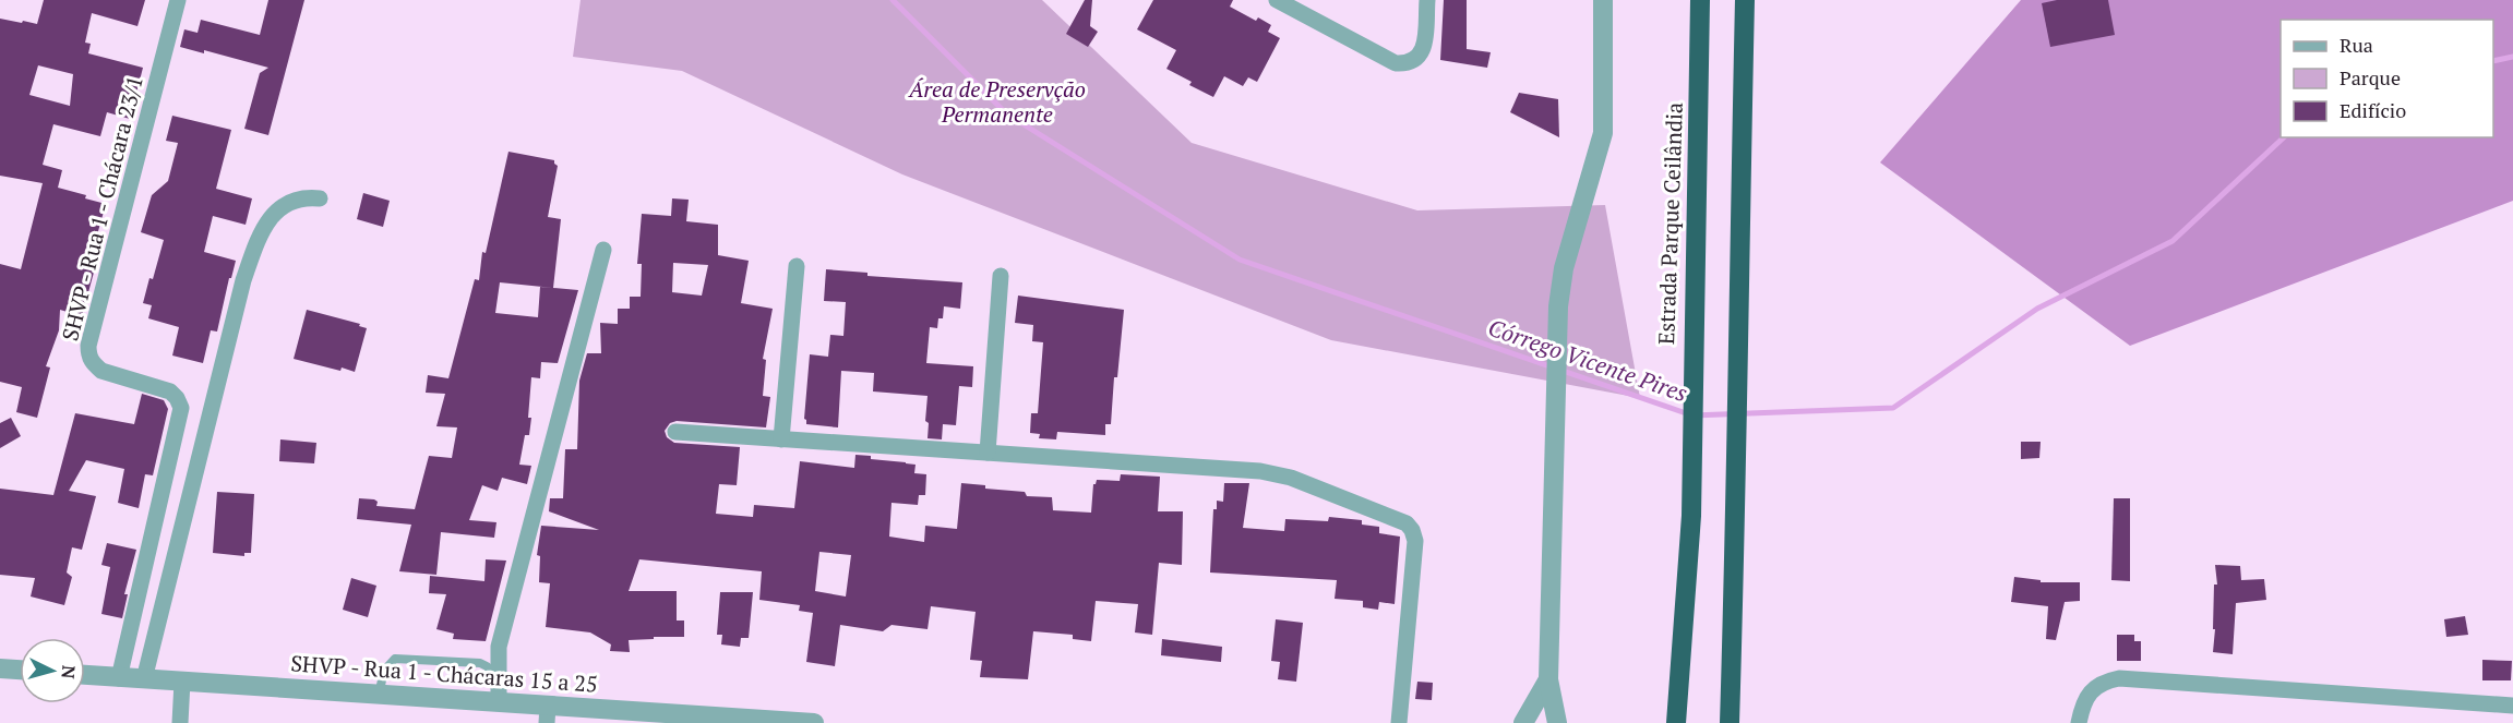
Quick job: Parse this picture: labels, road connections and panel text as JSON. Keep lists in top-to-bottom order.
{
  "streets": {
    "highway": ["Estrada Parque Ceilândia"],
    "street": ["SHVP - Rua 1 - Chácara 23/1", "SHVP - Rua 1 - Chácaras 15 a 25"]
  },
  "crossings": [
    ["SHVP - Rua 1 - Chácara 23/1", "SHVP - Rua 1 - Chácaras 15 a 25"]
  ],
  "water": ["Córrego Vicente Pires"],
  "parks": ["Área de Preservção Permanente"],
  "legend": ["Rua", "Parque", "Edifício"],
  "north": "right"
}
